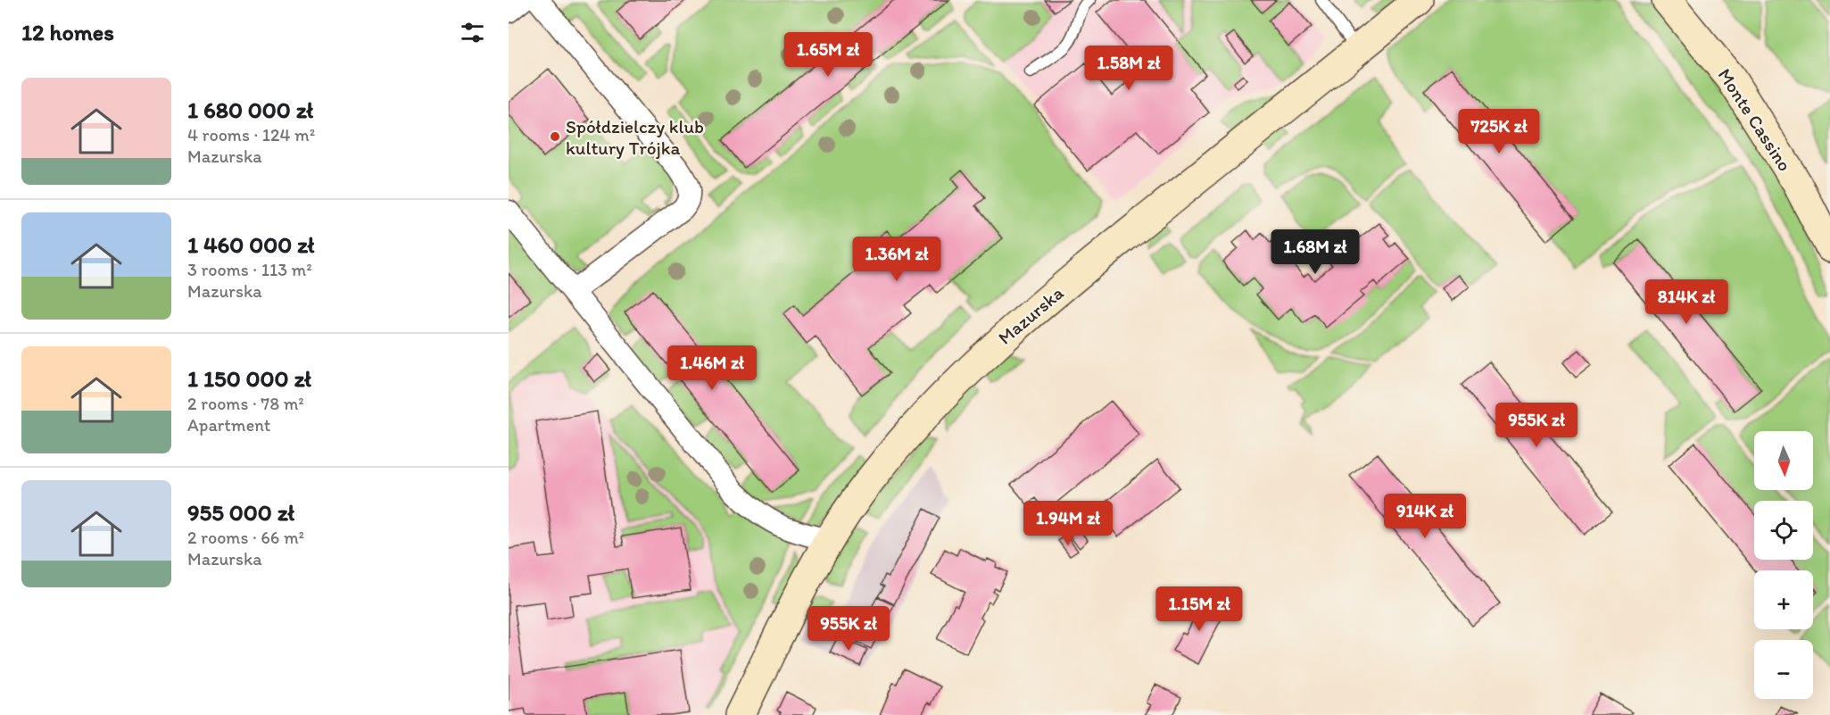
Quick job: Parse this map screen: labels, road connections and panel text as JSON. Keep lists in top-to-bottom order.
{
  "streets": {
    "street": ["Monte Cassino", "Mazurska"]
  },
  "places": ["Spółdzielczy klub kultury Trójka"],
  "north": "bottom",
  "page": {
    "heading": "12 homes",
    "price": [
      "1.65M zł",
      "1.58M zł",
      "725K zł",
      "1.68M zł",
      "1.36M zł",
      "814K zł",
      "1.46M zł",
      "955K zł",
      "914K zł",
      "1.94M zł",
      "1.15M zł",
      "955K zł"
    ],
    "list": [
      {
        "name": "1 680 000 zł",
        "note": "4 rooms · 124 m² · Mazurska"
      },
      {
        "name": "1 460 000 zł",
        "note": "3 rooms · 113 m² · Mazurska"
      },
      {
        "name": "1 150 000 zł",
        "note": "2 rooms · 78 m² · Apartment"
      },
      {
        "name": "955 000 zł",
        "note": "2 rooms · 66 m² · Mazurska"
      }
    ],
    "map_buttons": ["+", "−"]
  }
}
